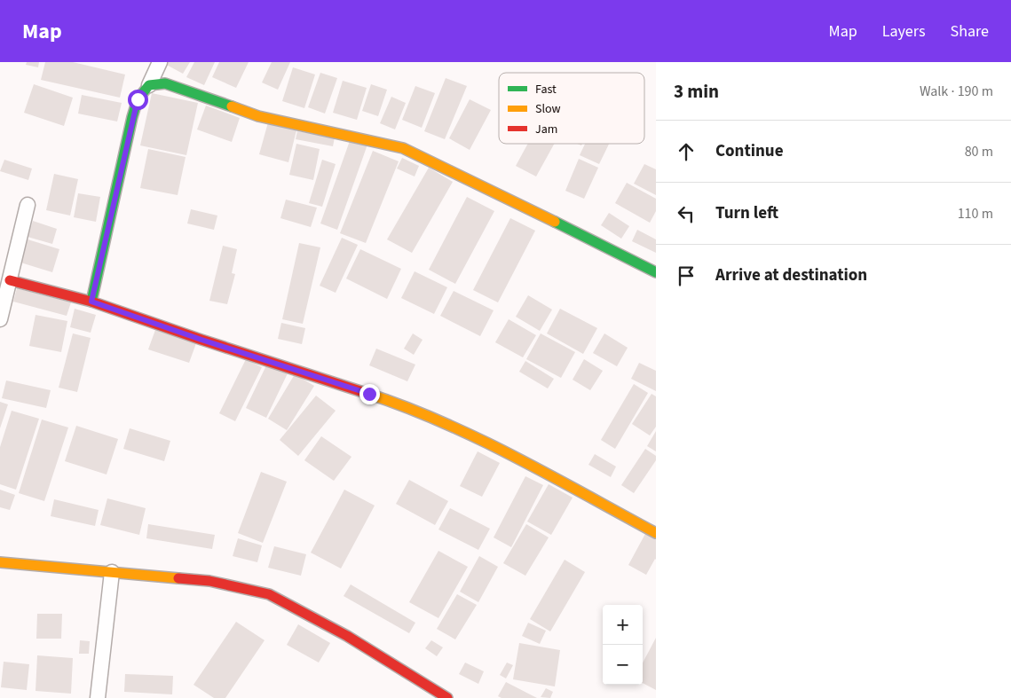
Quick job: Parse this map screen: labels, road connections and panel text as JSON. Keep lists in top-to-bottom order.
{
  "legend": ["Fast", "Slow", "Jam"],
  "page": {
    "header": "Map",
    "nav": ["Map", "Layers", "Share"],
    "heading": ["3 min", "Walk · 190 m"],
    "list": [
      ["Continue", "80 m"],
      ["Turn left", "110 m"],
      "Arrive at destination"
    ],
    "map_buttons": ["+", "−"]
  }
}
